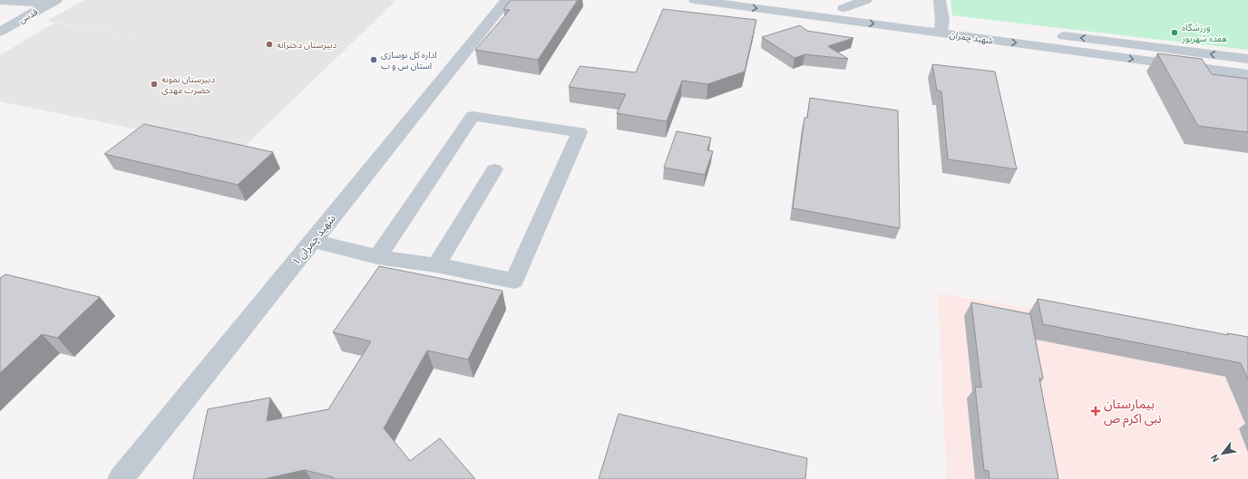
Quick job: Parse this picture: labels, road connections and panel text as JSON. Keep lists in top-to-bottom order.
{
  "streets": {
    "street": ["قدس", "شهید چمران", "شهید چمران ۱"]
  },
  "places": {
    "other": [
      "ورزشگاه هفده شهریور",
      "دبیرستان دخترانه",
      "اداره کل نوسازی استان س و ب",
      "دبیرستان نمونه حضرت مهدی"
    ],
    "health": ["بیمارستان نبی اکرم ص"]
  },
  "north": "bottom left"
}
